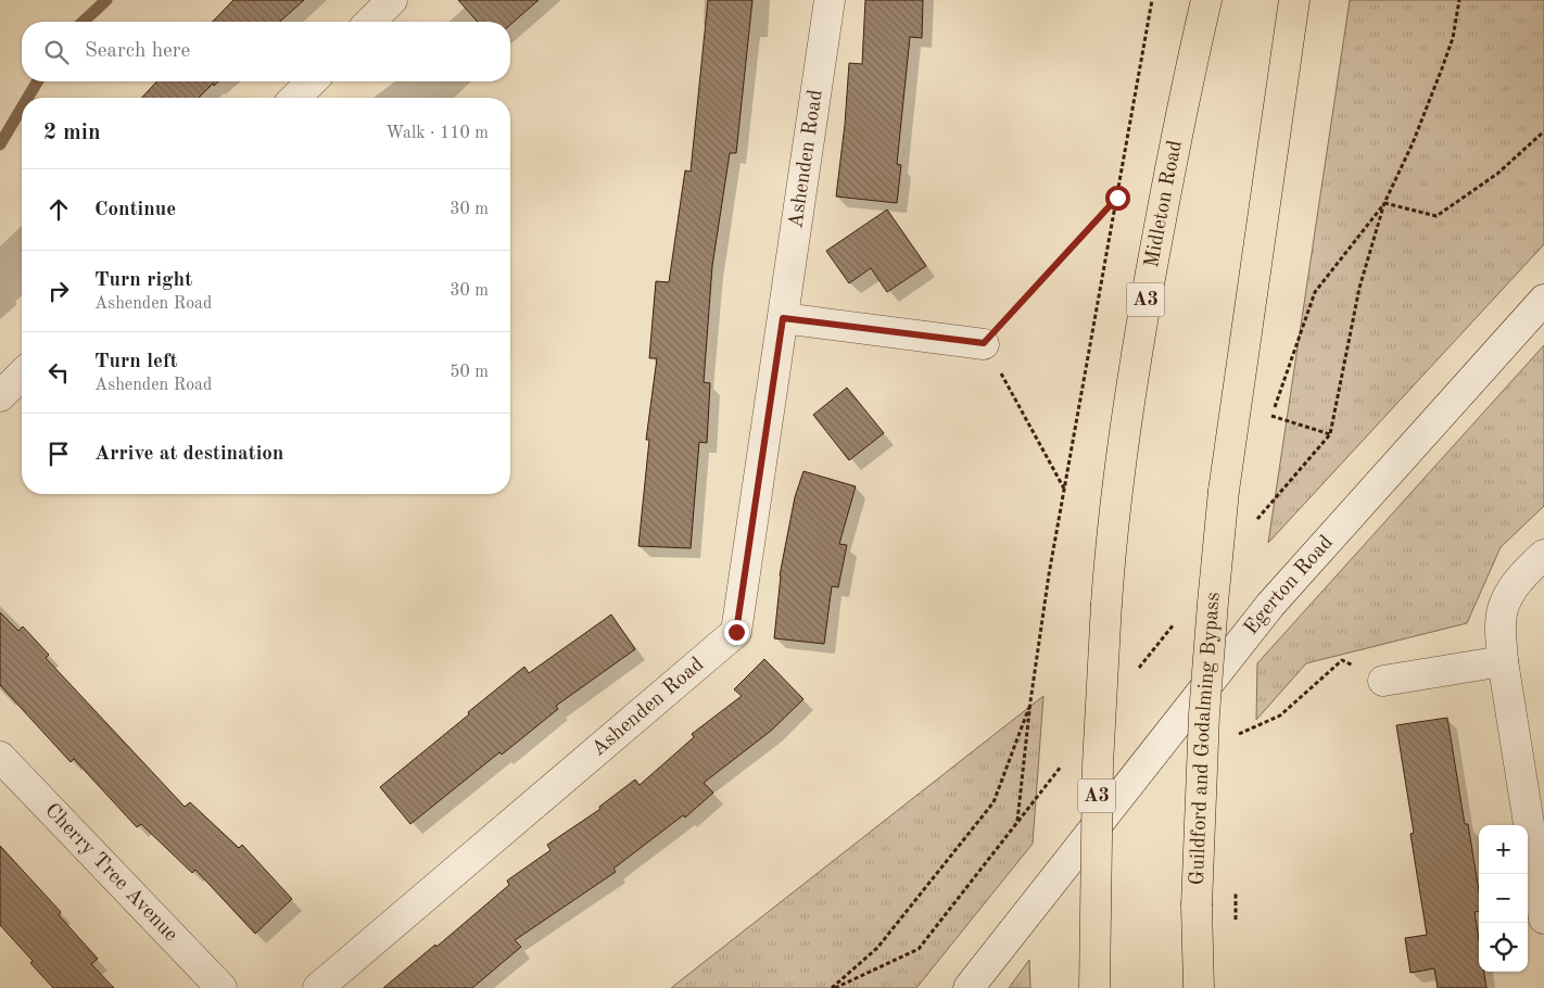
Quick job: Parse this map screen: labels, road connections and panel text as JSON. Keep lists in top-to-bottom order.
{
  "streets": {
    "highway": ["Midleton Road", "A3", "Guildford and Godalming Bypass"],
    "street": ["Ashenden Road", "Egerton Road", "Cherry Tree Avenue"]
  },
  "page": {
    "search": "Search here",
    "heading": ["2 min", "Walk · 110 m"],
    "list": [
      ["Continue", "30 m"],
      ["Turn right", "Ashenden Road", "30 m"],
      ["Turn left", "Ashenden Road", "50 m"],
      "Arrive at destination"
    ],
    "map_buttons": ["+", "−"]
  }
}
